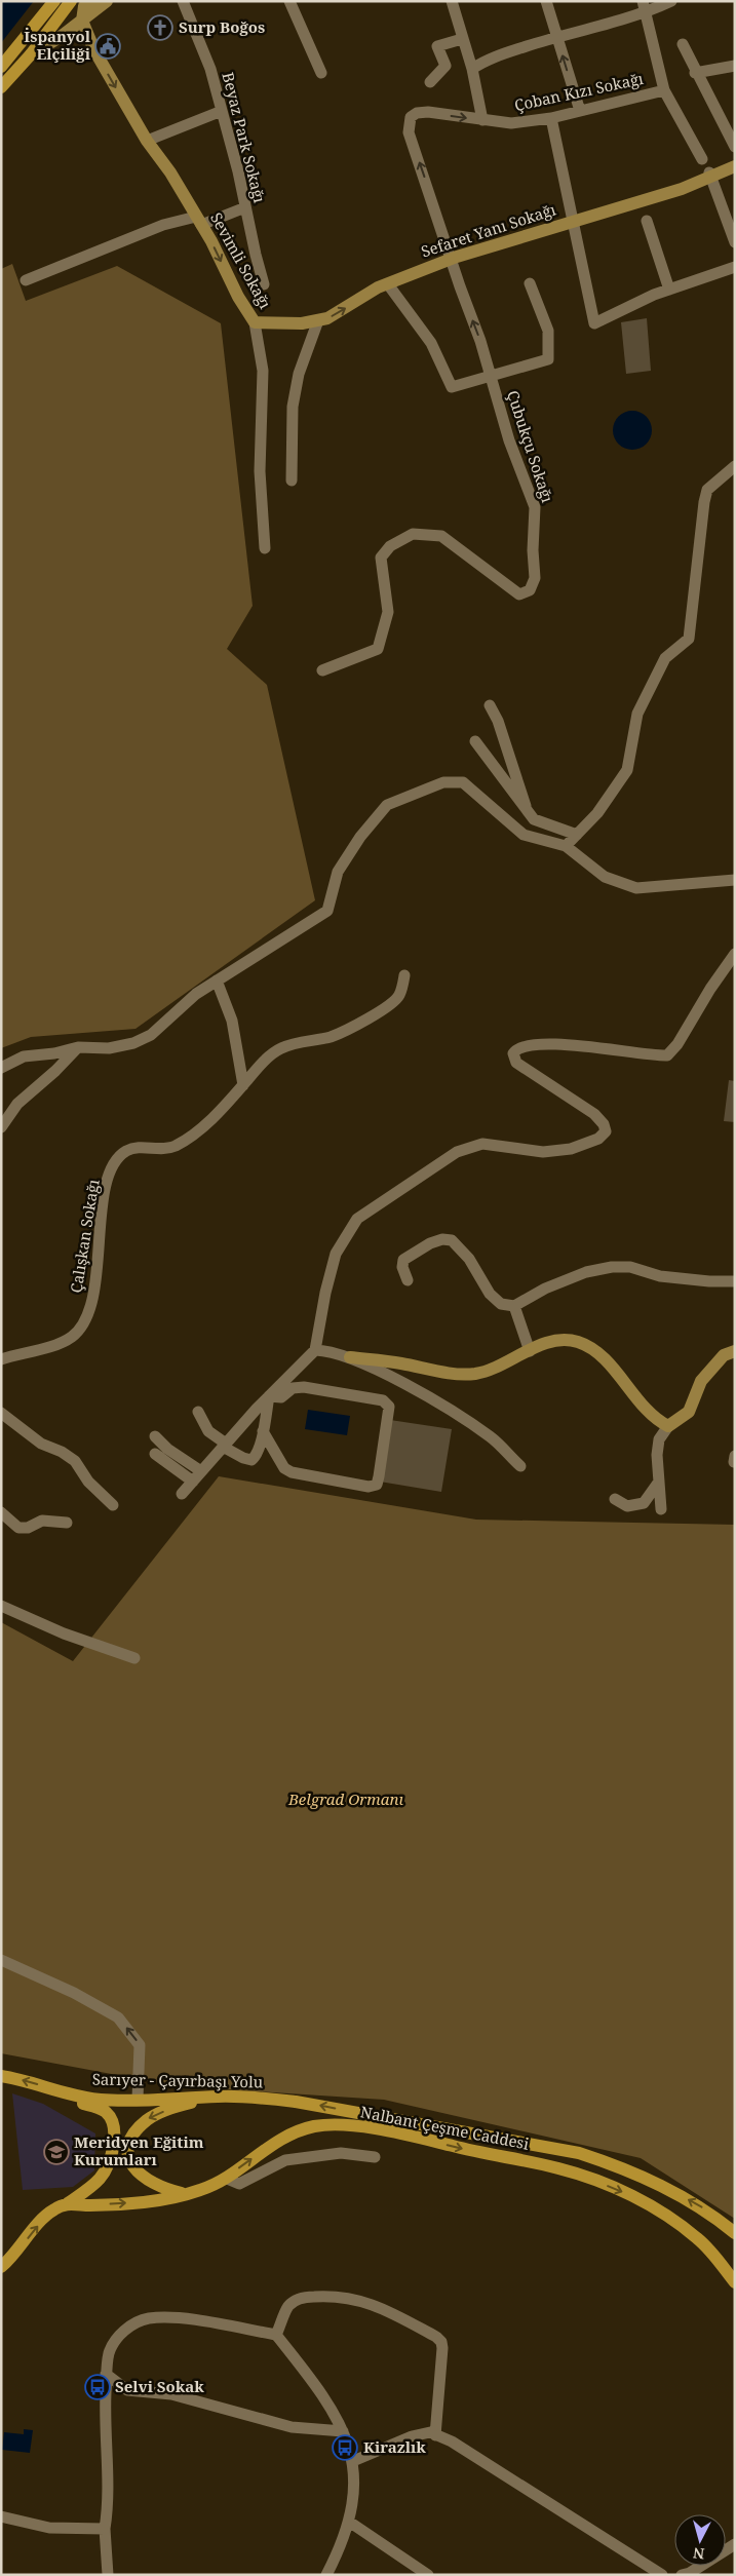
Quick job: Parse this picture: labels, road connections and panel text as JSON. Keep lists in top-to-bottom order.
{
  "streets": {
    "main road": ["Sarıyer - Çayırbaşı Yolu", "Nalbant Çeşme Caddesi"],
    "street": [
      "Çoban Kızı Sokağı",
      "Beyaz Park Sokağı",
      "Sefaret Yanı Sokağı",
      "Sevimli Sokağı",
      "Çubukçu Sokağı",
      "Çalışkan Sokağı"
    ]
  },
  "crossings": [
    ["Çoban Kızı Sokağı", "Çubukçu Sokağı"],
    ["Sefaret Yanı Sokağı", "Sevimli Sokağı"],
    ["Sefaret Yanı Sokağı", "Çubukçu Sokağı"]
  ],
  "one_way": ["Sevimli Sokağı", "Sarıyer - Çayırbaşı Yolu", "Nalbant Çeşme Caddesi"],
  "parks": ["Belgrad Ormanı"],
  "places": {
    "church": ["Surp Boğos"],
    "public building": ["İspanyol Elçiliği"],
    "school or university": ["Meridyen Eğitim Kurumları"],
    "bus stop": ["Selvi Sokak", "Kirazlık"]
  },
  "north": "bottom"
}
